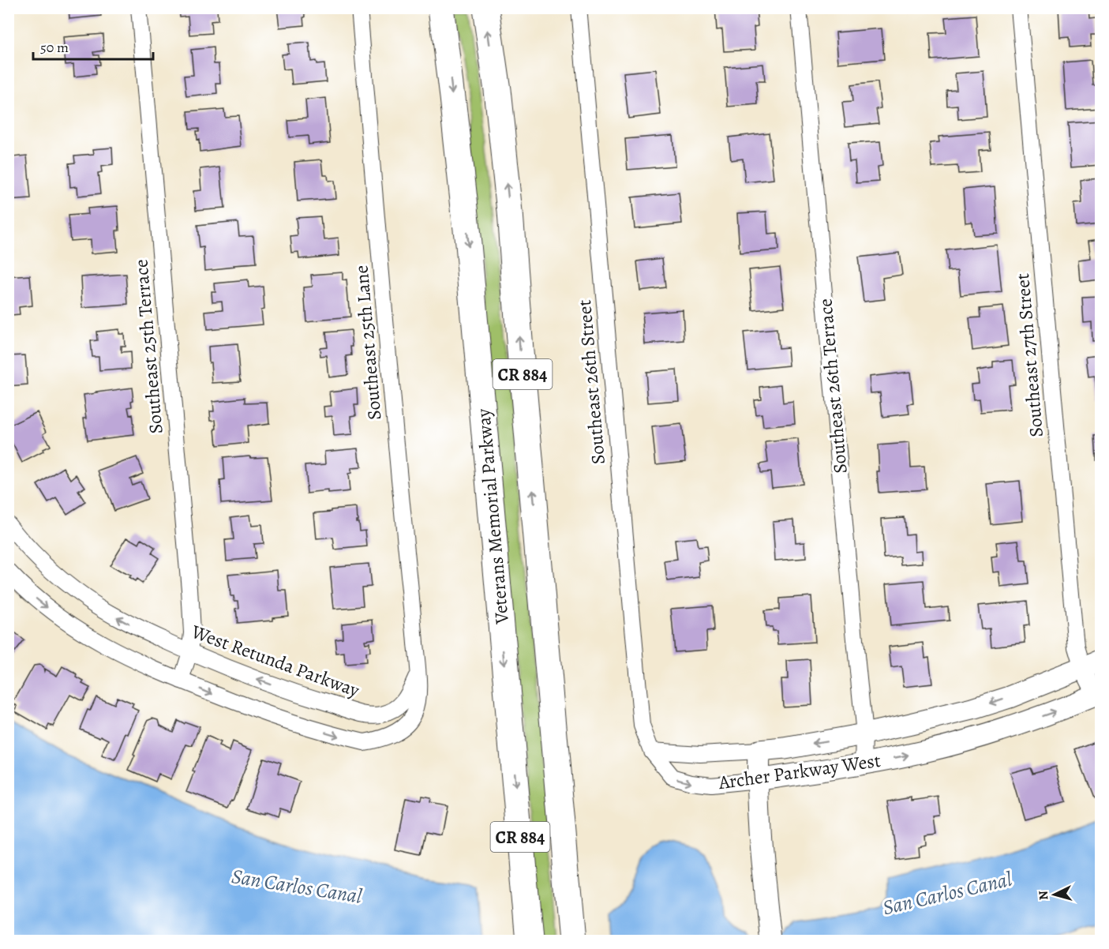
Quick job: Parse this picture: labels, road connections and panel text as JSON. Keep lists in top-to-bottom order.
{
  "streets": {
    "highway": ["CR 884", "Veterans Memorial Parkway"],
    "street": [
      "Southeast 25th Lane",
      "Southeast 25th Terrace",
      "Southeast 27th Street",
      "Southeast 26th Street",
      "Southeast 26th Terrace",
      "West Retunda Parkway",
      "Archer Parkway West"
    ]
  },
  "crossings": [
    ["Southeast 25th Lane", "West Retunda Parkway"],
    ["Southeast 25th Terrace", "West Retunda Parkway"],
    ["Southeast 27th Street", "Archer Parkway West"],
    ["Southeast 26th Street", "Archer Parkway West"],
    ["Southeast 26th Terrace", "Archer Parkway West"]
  ],
  "water": ["San Carlos Canal"],
  "scale_bar": "50 m",
  "north": "left"
}
